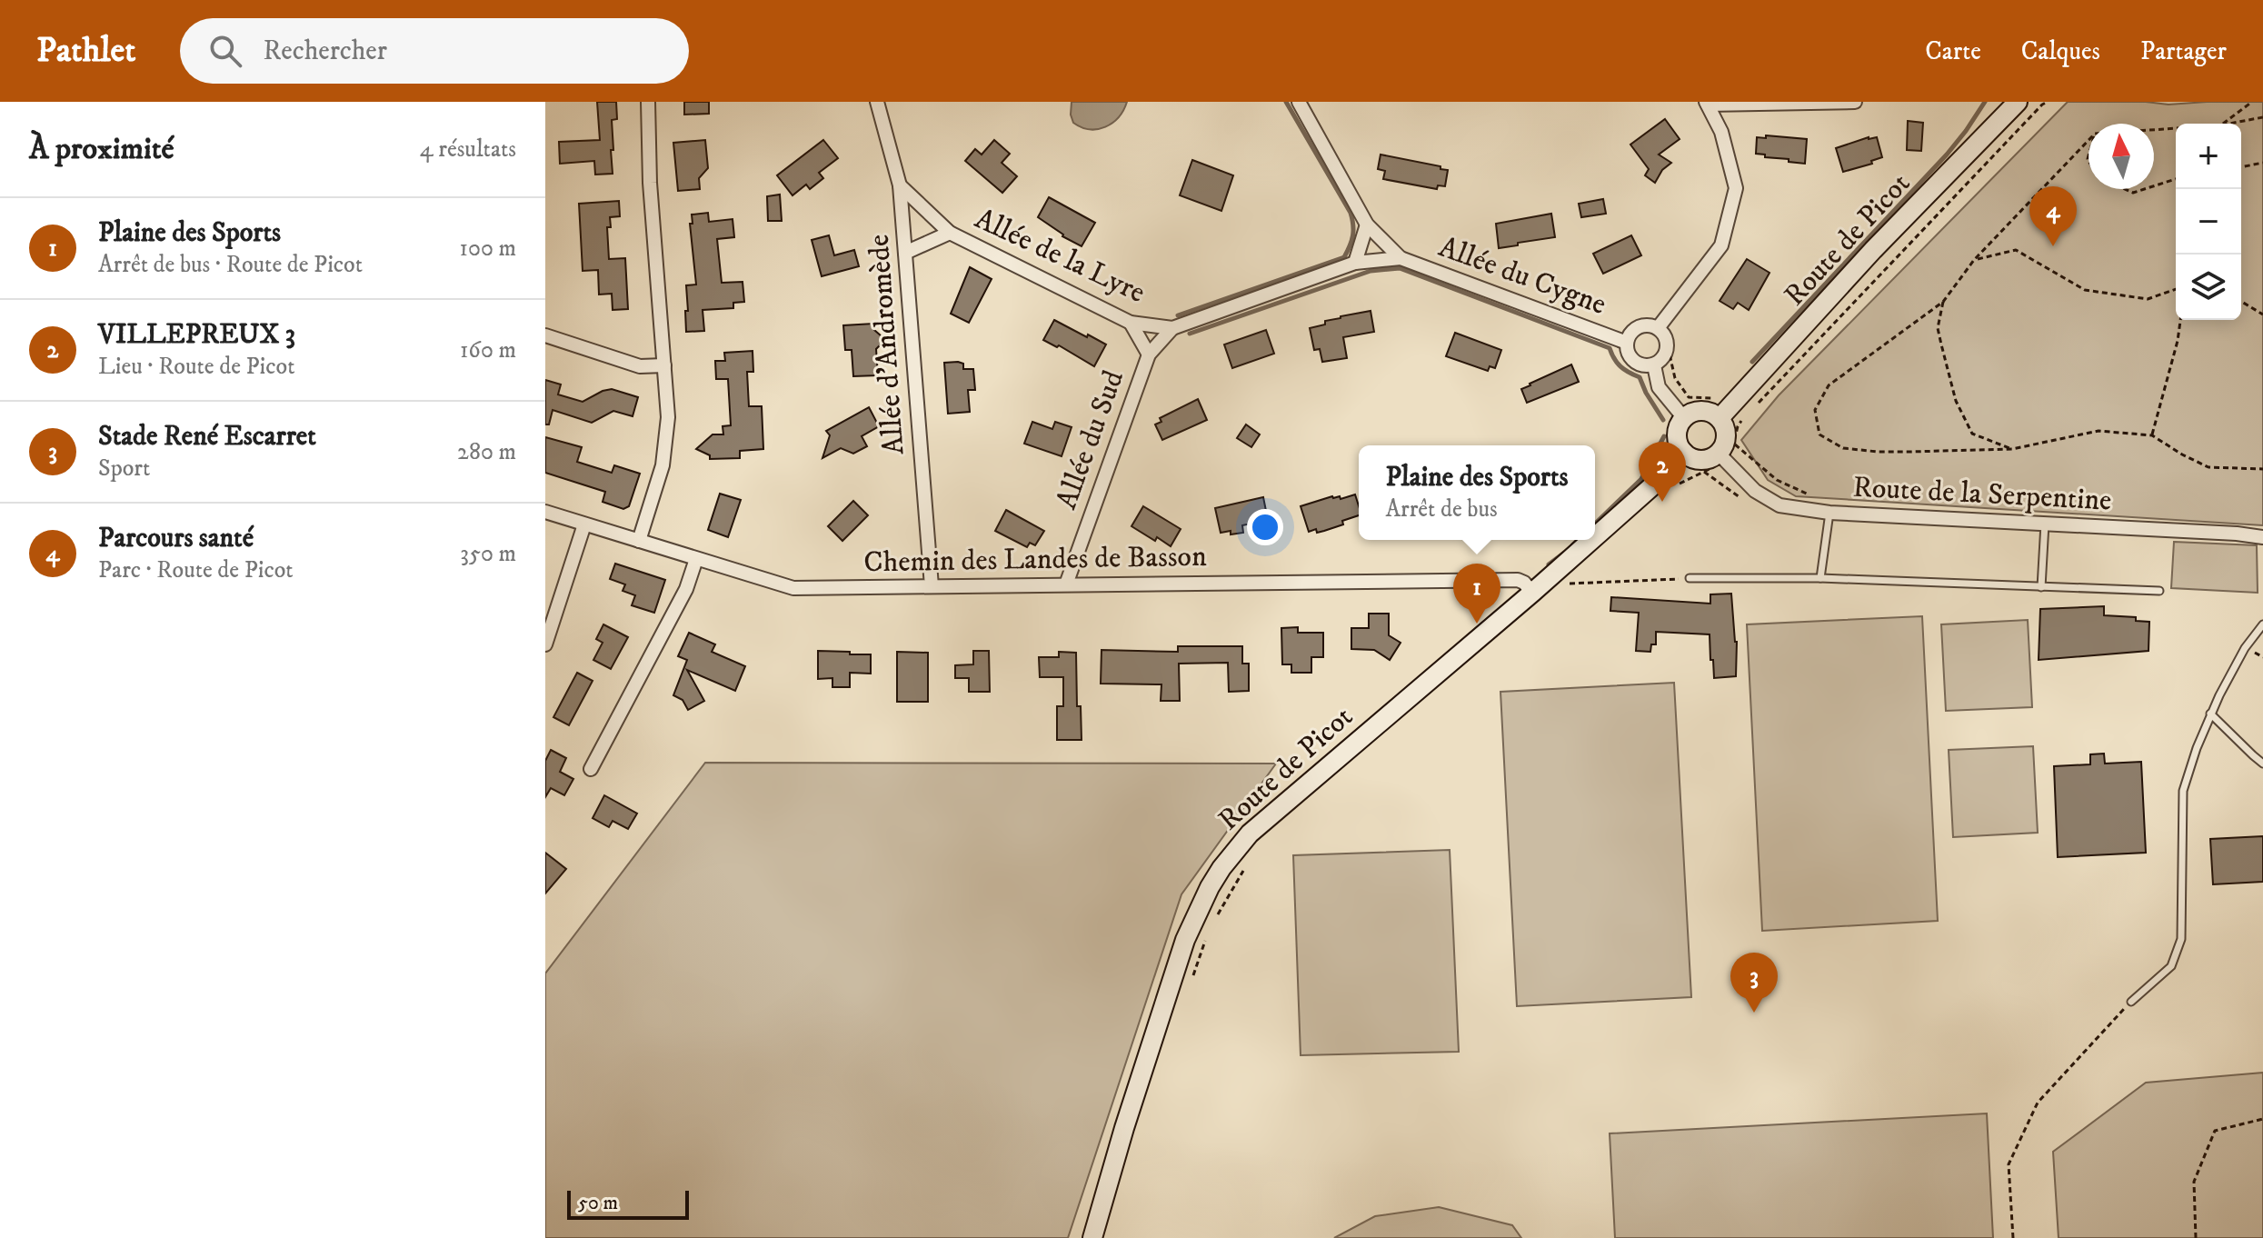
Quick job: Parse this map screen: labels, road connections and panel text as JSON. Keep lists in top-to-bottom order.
{
  "streets": {
    "main road": ["Route de Picot"],
    "street": [
      "Allée de la Lyre",
      "Allée du Cygne",
      "Allée d'Andromède",
      "Allée du Sud",
      "Route de la Serpentine",
      "Chemin des Landes de Basson"
    ]
  },
  "crossings": [
    ["Route de Picot", "Route de la Serpentine"],
    ["Route de Picot", "Chemin des Landes de Basson"],
    ["Allée de la Lyre", "Allée du Cygne"],
    ["Allée de la Lyre", "Allée d'Andromède"],
    ["Allée de la Lyre", "Allée du Sud"],
    ["Allée d'Andromède", "Chemin des Landes de Basson"],
    ["Allée du Sud", "Chemin des Landes de Basson"]
  ],
  "scale_bar": "50 m",
  "north": "top",
  "page": {
    "header": "Pathlet",
    "search": "Rechercher",
    "nav": ["Carte", "Calques", "Partager"],
    "heading": ["À proximité", "4 résultats"],
    "map_buttons": ["+", "−"],
    "pins": [
      "4",
      "2",
      "1",
      "3"
    ],
    "list": [
      {
        "mark": "1",
        "name": "Plaine des Sports",
        "note": "Arrêt de bus · Route de Picot",
        "value": "100 m"
      },
      {
        "mark": "2",
        "name": "VILLEPREUX 3",
        "note": "Lieu · Route de Picot",
        "value": "160 m"
      },
      {
        "mark": "3",
        "name": "Stade René Escarret",
        "note": "Sport",
        "value": "280 m"
      },
      {
        "mark": "4",
        "name": "Parcours santé",
        "note": "Parc · Route de Picot",
        "value": "350 m"
      }
    ],
    "popup": ["Plaine des Sports", "Arrêt de bus"],
    "scale": "50 m"
  }
}
